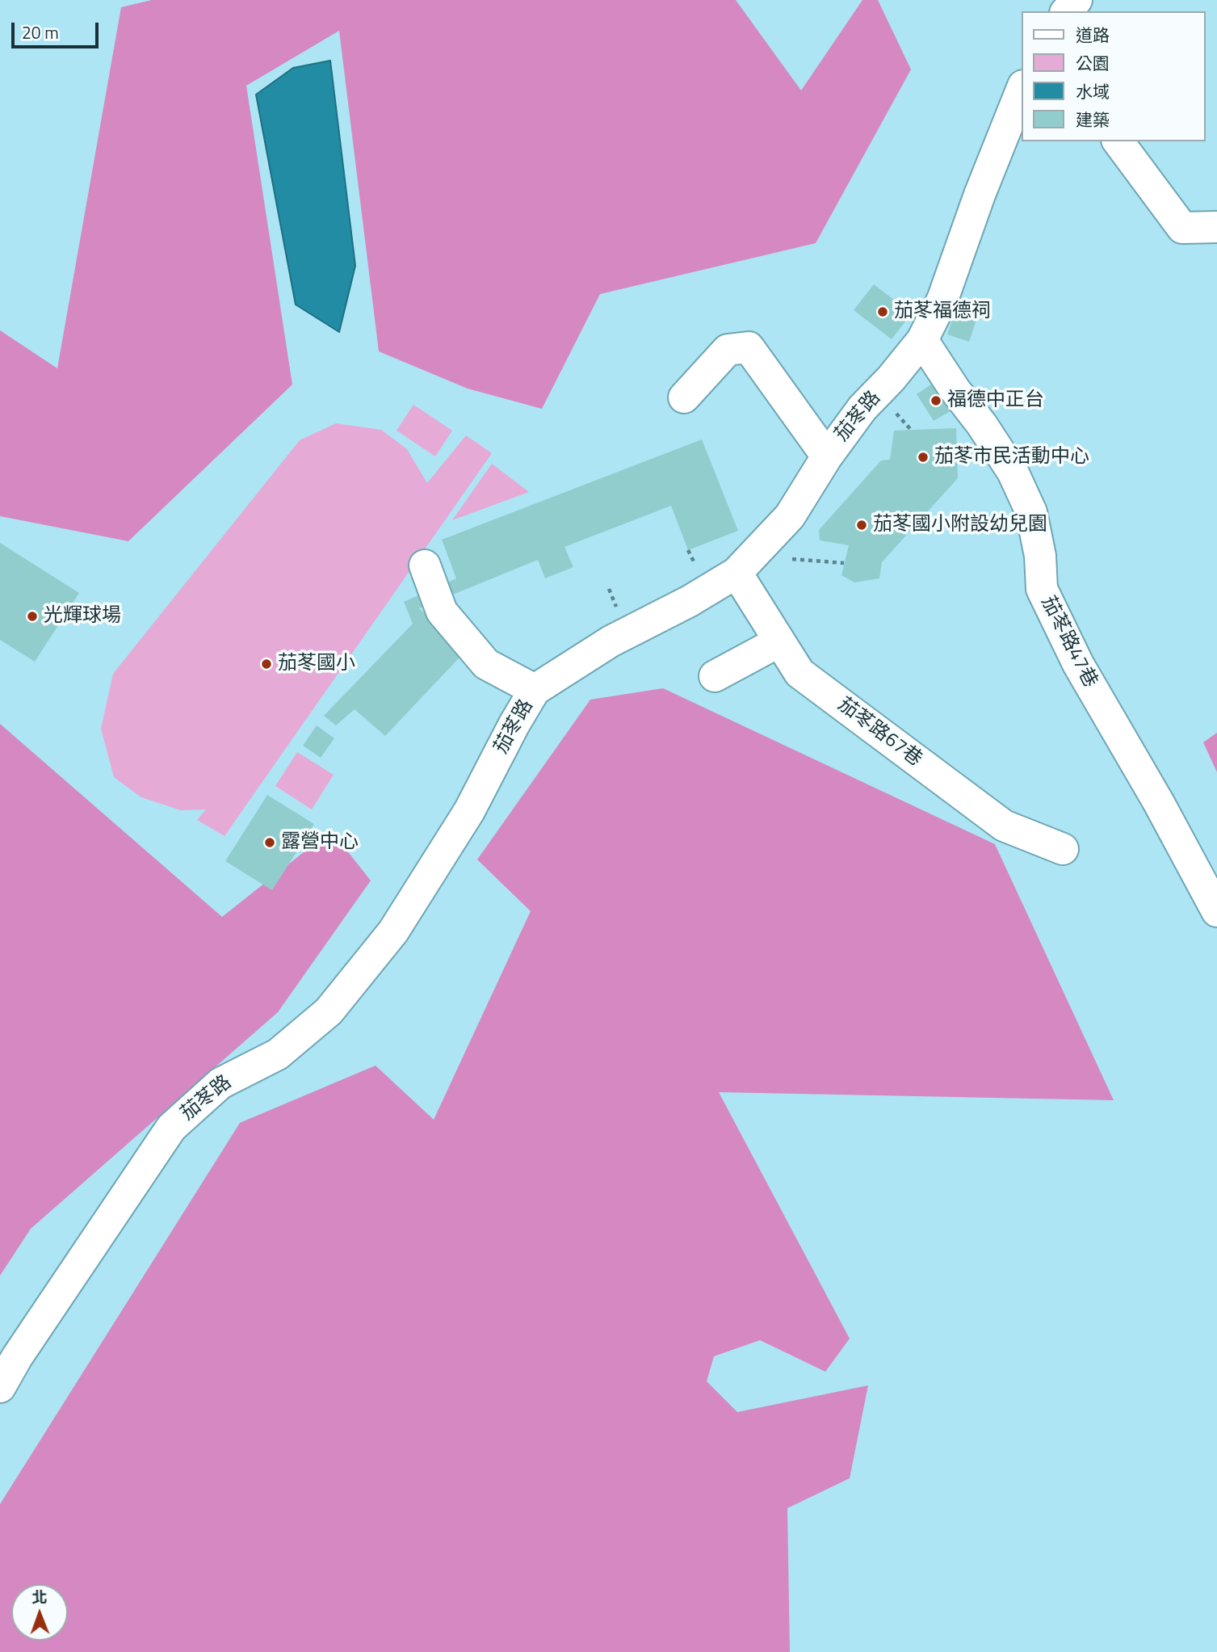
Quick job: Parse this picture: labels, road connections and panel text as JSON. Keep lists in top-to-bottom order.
{
  "streets": {
    "street": ["茄苳路", "茄苳路47巷", "茄苳路67巷"]
  },
  "crossings": [
    ["茄苳路", "茄苳路47巷"],
    ["茄苳路", "茄苳路67巷"]
  ],
  "places": [
    "茄苳福德祠",
    "福德中正台",
    "茄苳市民活動中心",
    "茄苳國小附設幼兒園",
    "光輝球場",
    "茄苳國小",
    "露營中心"
  ],
  "legend": [
    "道路",
    "公園",
    "水域",
    "建築"
  ],
  "scale_bar": "20 m",
  "north": "top"
}
